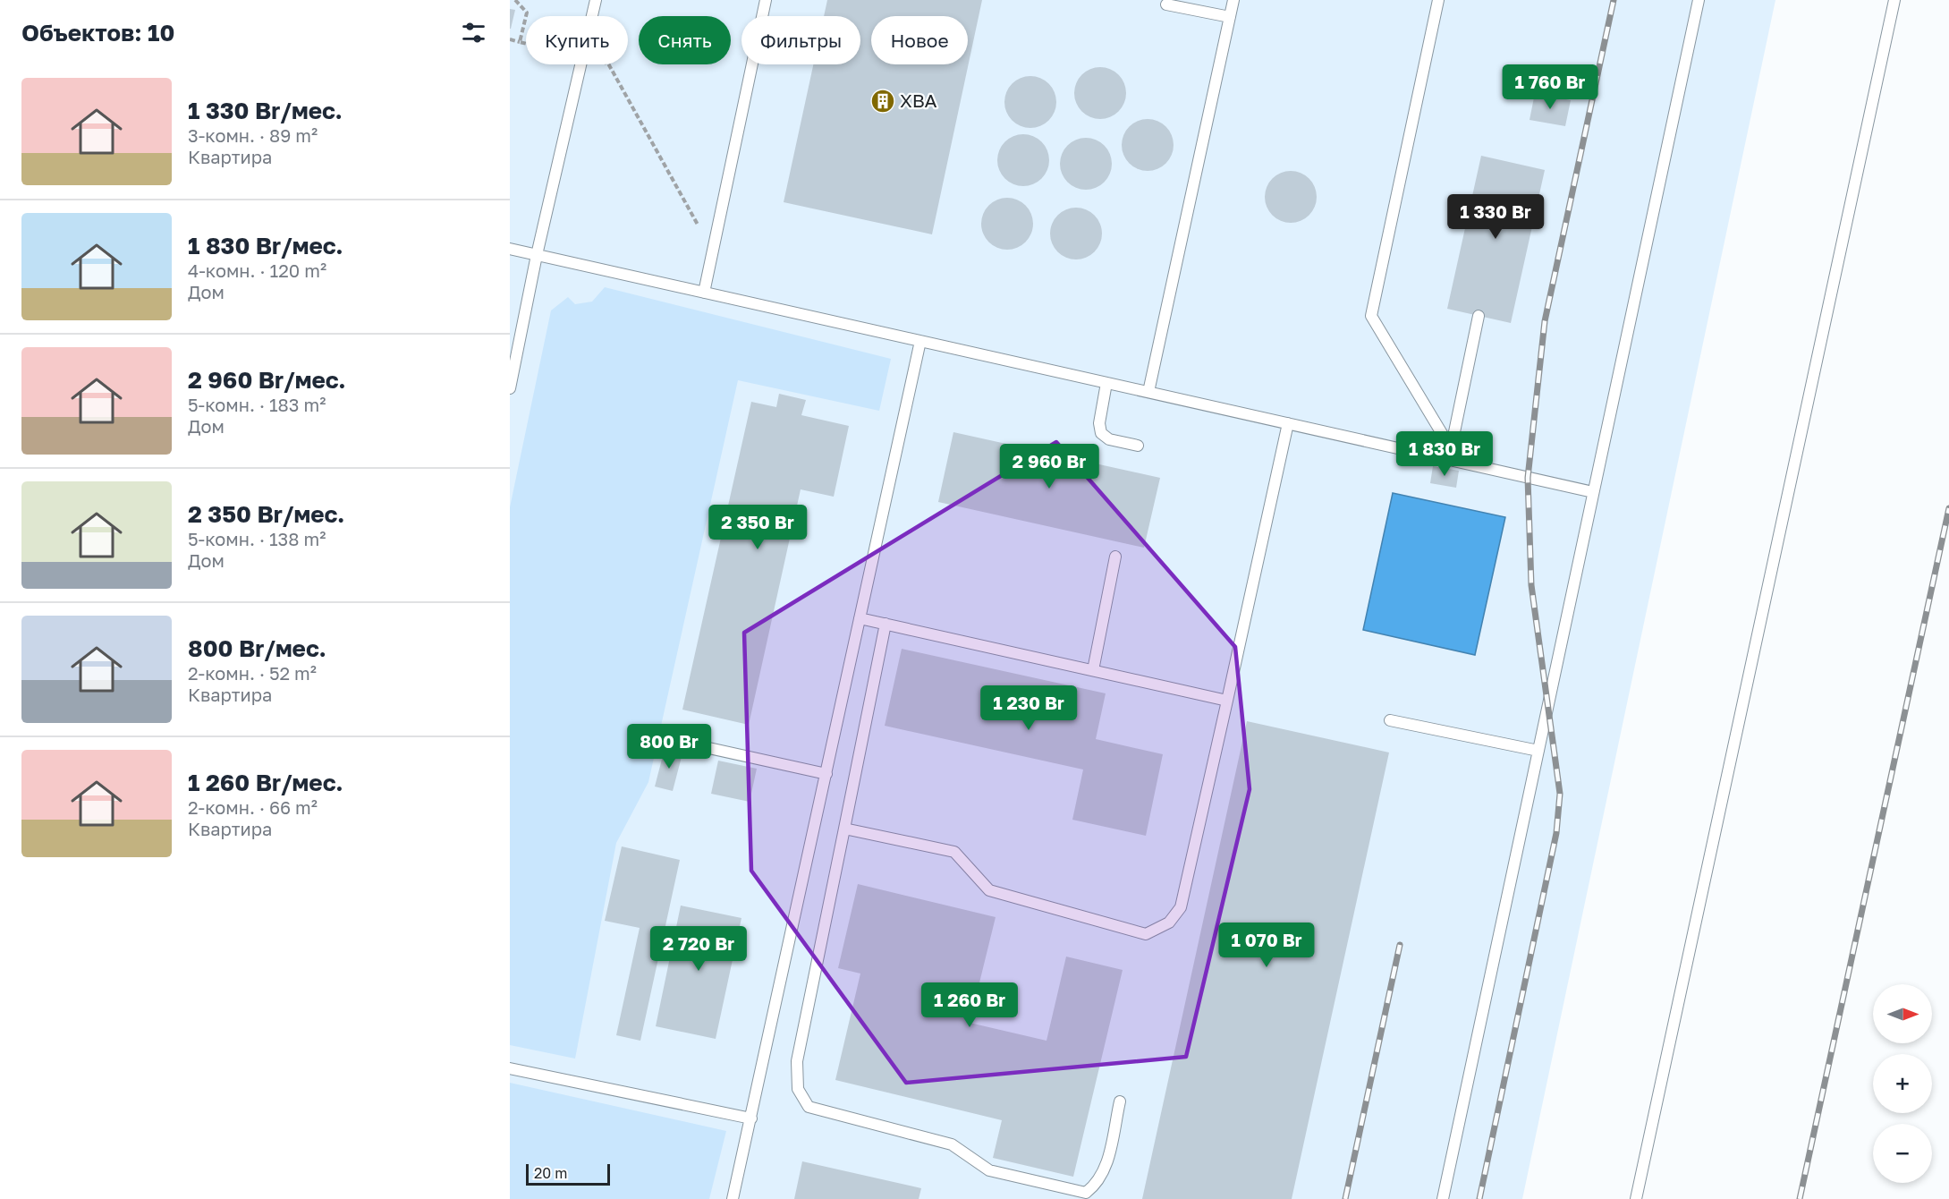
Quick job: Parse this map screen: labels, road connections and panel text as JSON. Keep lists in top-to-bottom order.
{
  "places": {
    "building": ["ХВА"]
  },
  "scale_bar": "20 m",
  "north": "right",
  "page": {
    "heading": "Объектов: 10",
    "chip": [
      "Купить",
      "Снять",
      "Фильтры",
      "Новое"
    ],
    "list": [
      {
        "name": "1 330 Br/мес.",
        "note": "3-комн. · 89 m² · Квартира"
      },
      {
        "name": "1 830 Br/мес.",
        "note": "4-комн. · 120 m² · Дом"
      },
      {
        "name": "2 960 Br/мес.",
        "note": "5-комн. · 183 m² · Дом"
      },
      {
        "name": "2 350 Br/мес.",
        "note": "5-комн. · 138 m² · Дом"
      },
      {
        "name": "800 Br/мес.",
        "note": "2-комн. · 52 m² · Квартира"
      },
      {
        "name": "1 260 Br/мес.",
        "note": "2-комн. · 66 m² · Квартира"
      }
    ],
    "price": [
      "1 760 Br",
      "1 330 Br",
      "1 830 Br",
      "2 960 Br",
      "2 350 Br",
      "1 230 Br",
      "800 Br",
      "1 070 Br",
      "2 720 Br",
      "1 260 Br"
    ],
    "map_buttons": ["+", "−"],
    "scale": "20 m"
  }
}
